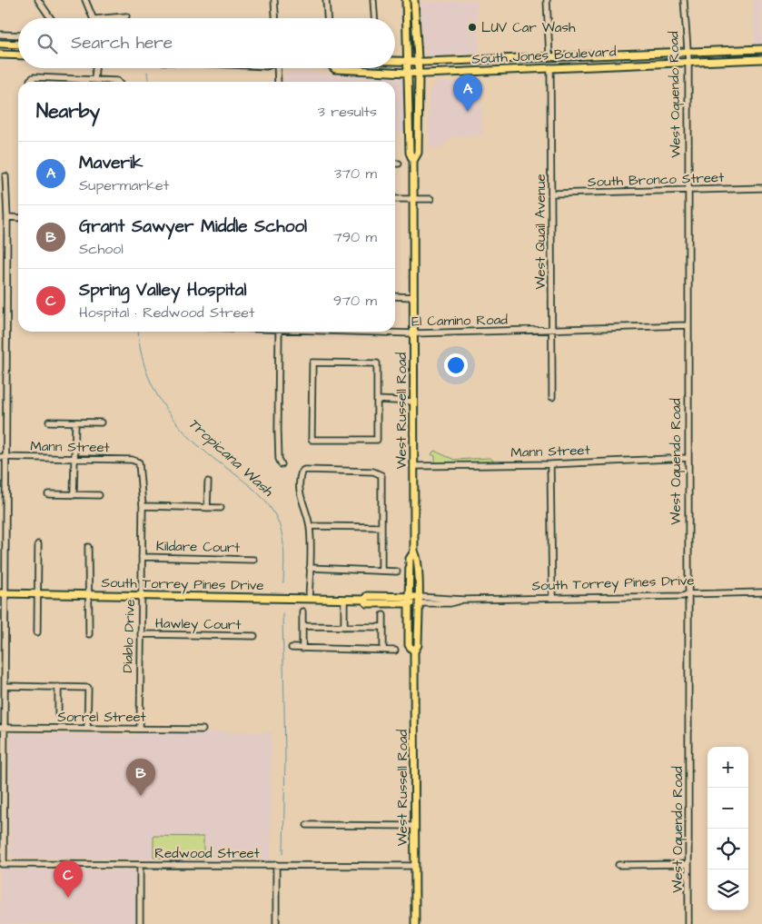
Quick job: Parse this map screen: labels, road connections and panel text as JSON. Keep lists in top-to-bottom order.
{
  "streets": {
    "main road": ["South Jones Boulevard", "West Russell Road", "South Torrey Pines Drive"],
    "street": [
      "West Oquendo Road",
      "South Bronco Street",
      "West Quail Avenue",
      "El Camino Road",
      "Mann Street",
      "Kildare Court",
      "Hawley Court",
      "Diablo Drive",
      "Sorrel Street",
      "Redwood Street"
    ]
  },
  "crossings": [
    ["South Jones Boulevard", "West Oquendo Road"],
    ["South Jones Boulevard", "West Quail Avenue"],
    ["South Jones Boulevard", "West Russell Road"],
    ["West Oquendo Road", "South Bronco Street"],
    ["West Oquendo Road", "El Camino Road"],
    ["West Oquendo Road", "Mann Street"],
    ["West Oquendo Road", "South Torrey Pines Drive"],
    ["South Bronco Street", "West Quail Avenue"],
    ["West Quail Avenue", "El Camino Road"],
    ["El Camino Road", "West Russell Road"],
    ["West Russell Road", "Mann Street"],
    ["West Russell Road", "South Torrey Pines Drive"],
    ["West Russell Road", "Redwood Street"],
    ["Mann Street", "Diablo Drive"],
    ["Kildare Court", "Diablo Drive"],
    ["South Torrey Pines Drive", "Diablo Drive"],
    ["Hawley Court", "Diablo Drive"],
    ["Diablo Drive", "Sorrel Street"]
  ],
  "water": ["Tropicana Wash"],
  "places": ["LUV Car Wash"],
  "page": {
    "search": "Search here",
    "pins": ["A", "B", "C"],
    "heading": ["Nearby", "3 results"],
    "list": [
      {
        "mark": "A",
        "name": "Maverik",
        "note": "Supermarket",
        "value": "370 m"
      },
      {
        "mark": "B",
        "name": "Grant Sawyer Middle School",
        "note": "School",
        "value": "790 m"
      },
      {
        "mark": "C",
        "name": "Spring Valley Hospital",
        "note": "Hospital · Redwood Street",
        "value": "970 m"
      }
    ],
    "map_buttons": ["+", "−"]
  }
}
